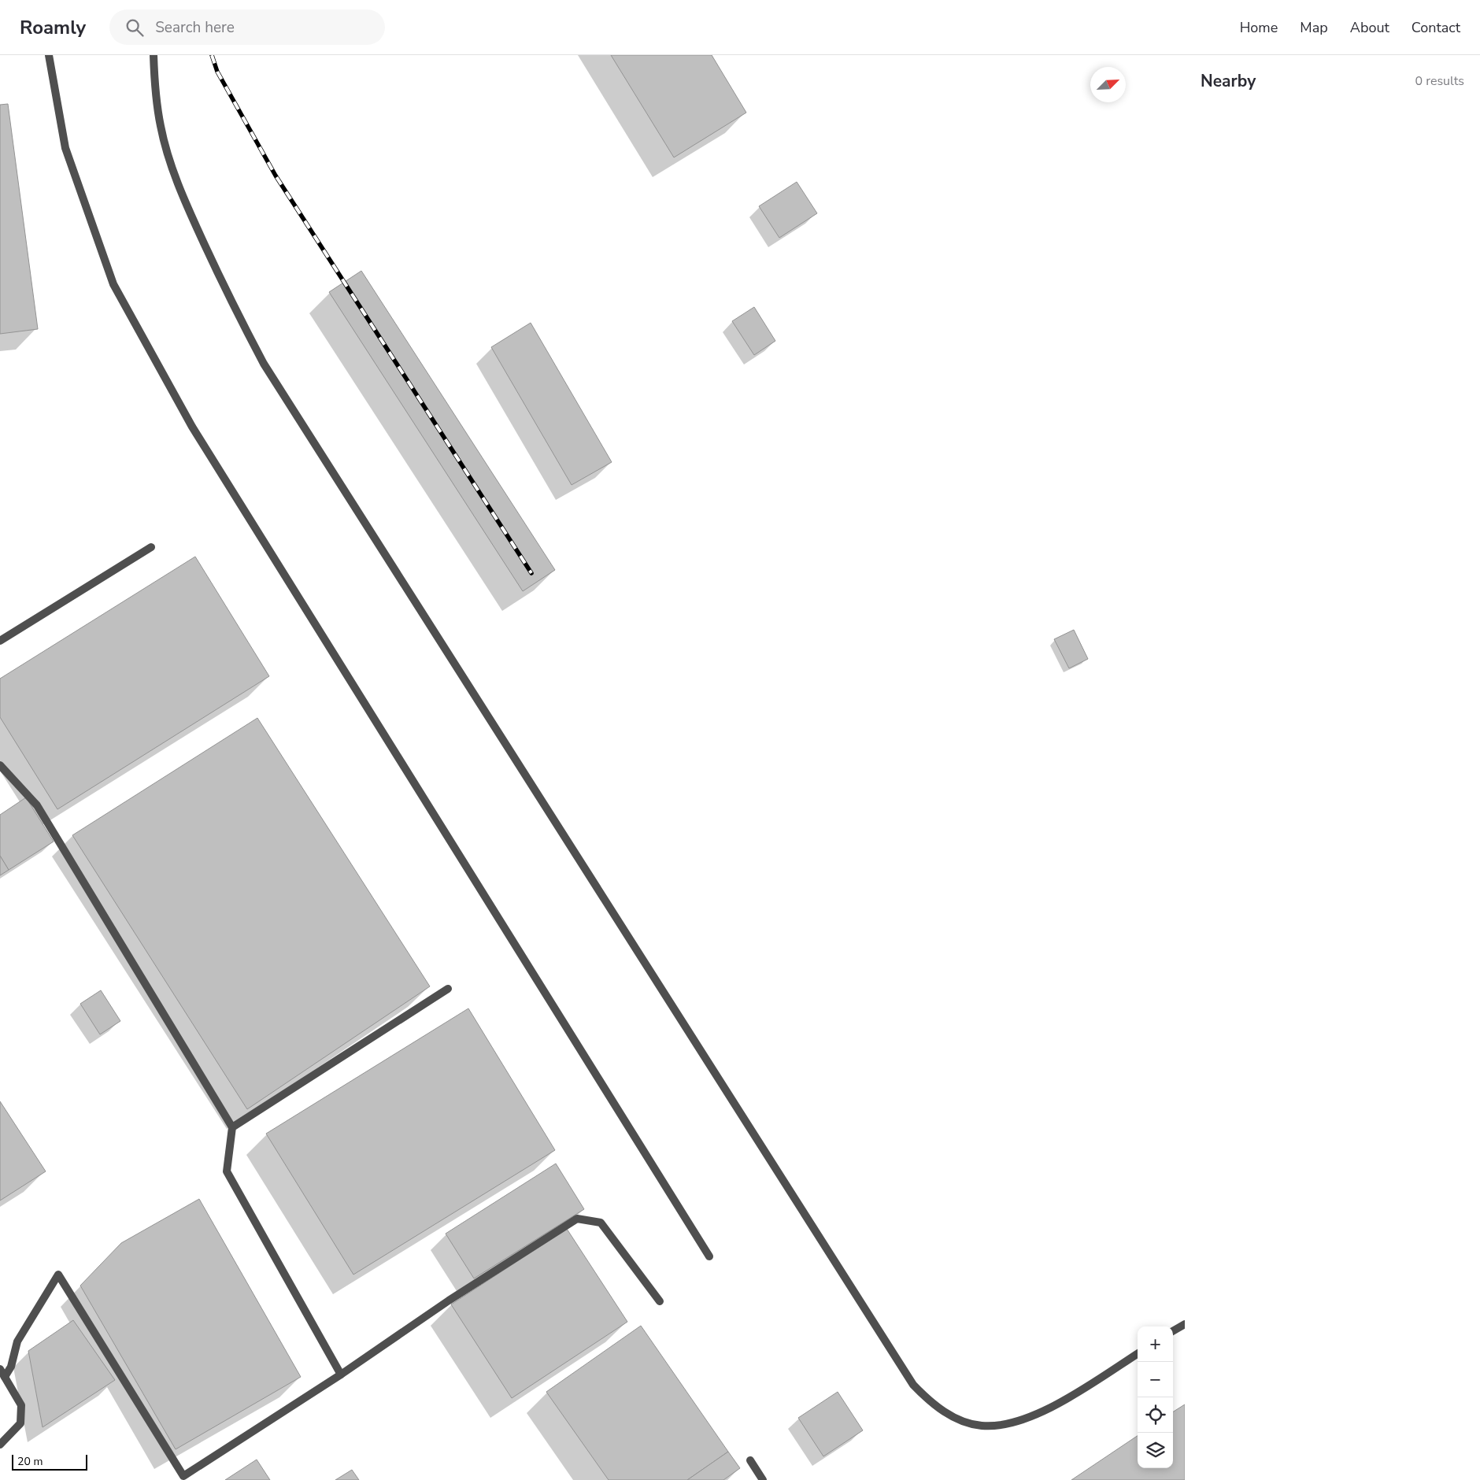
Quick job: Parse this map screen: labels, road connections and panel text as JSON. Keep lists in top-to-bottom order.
{
  "scale_bar": "20 m",
  "north": "top right",
  "page": {
    "header": "Roamly",
    "search": "Search here",
    "nav": [
      "Home",
      "Map",
      "About",
      "Contact"
    ],
    "heading": ["Nearby", "0 results"],
    "map_buttons": ["+", "−"],
    "scale": "20 m"
  }
}
